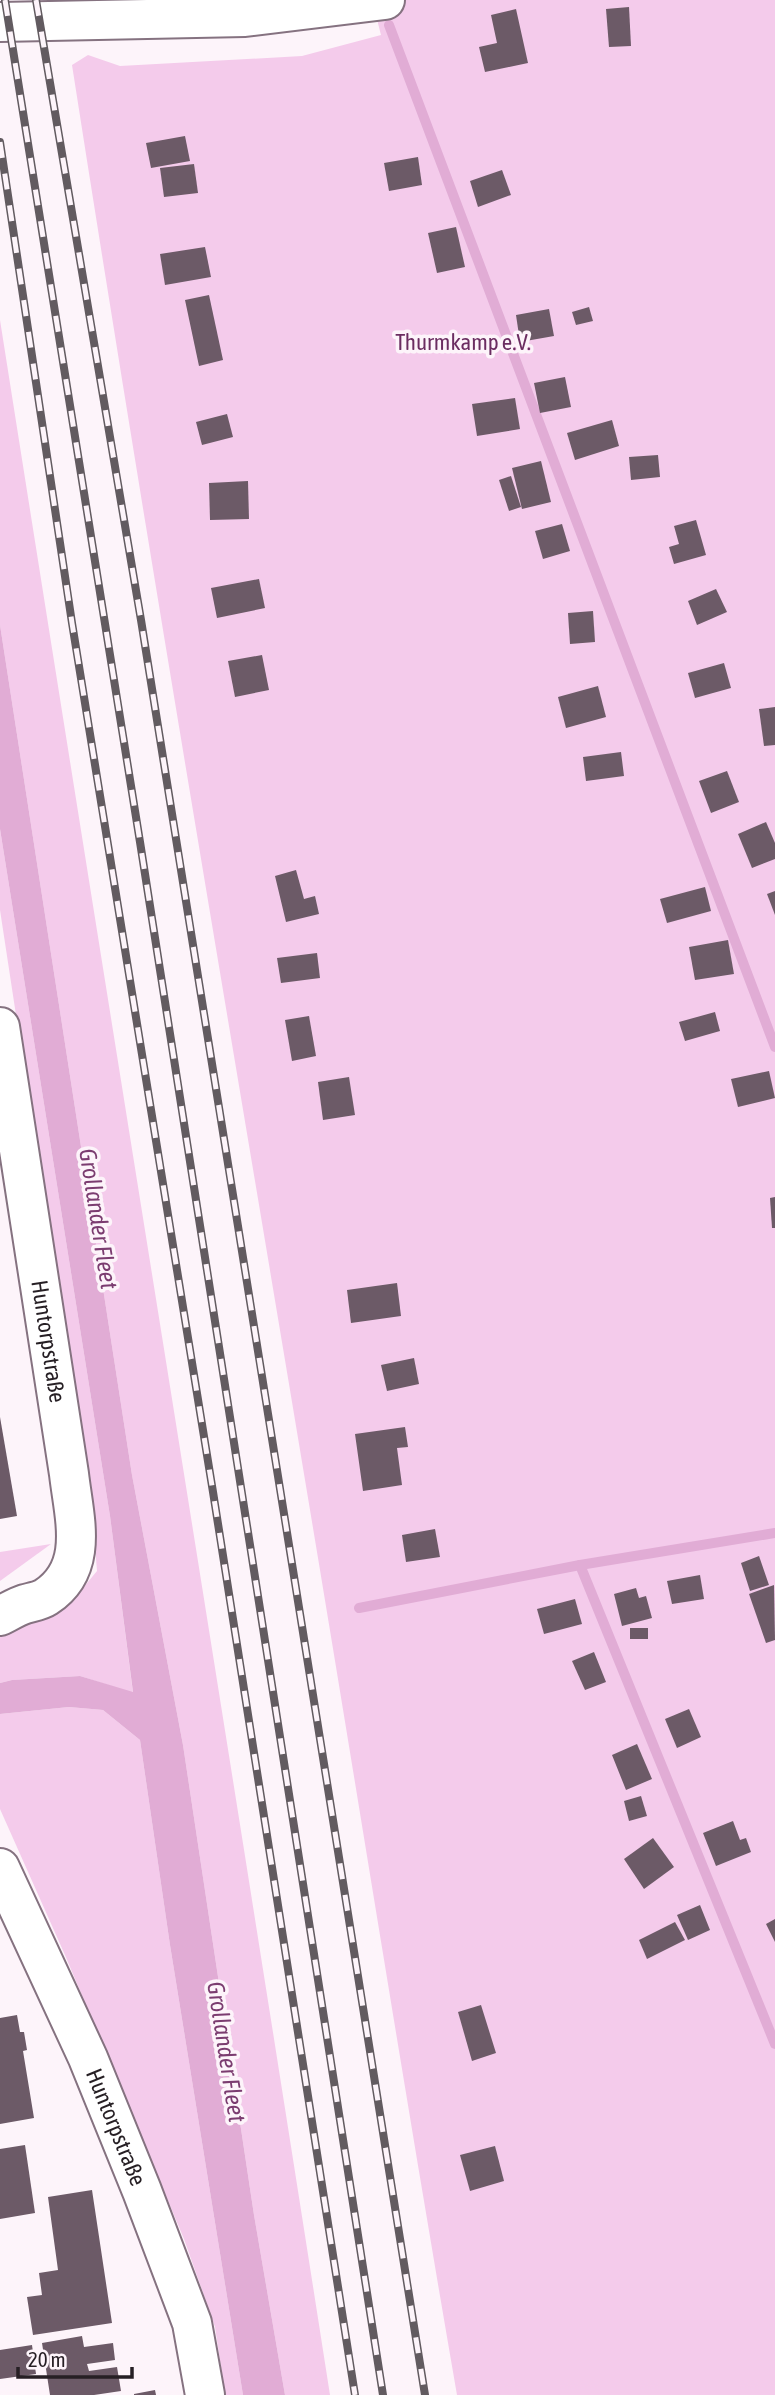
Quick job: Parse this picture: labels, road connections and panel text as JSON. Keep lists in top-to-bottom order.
{
  "streets": {
    "street": ["Huntorpstraße"]
  },
  "water": ["Grollander Fleet"],
  "parks": ["Thurmkamp e.V."],
  "scale_bar": "20 m"
}
